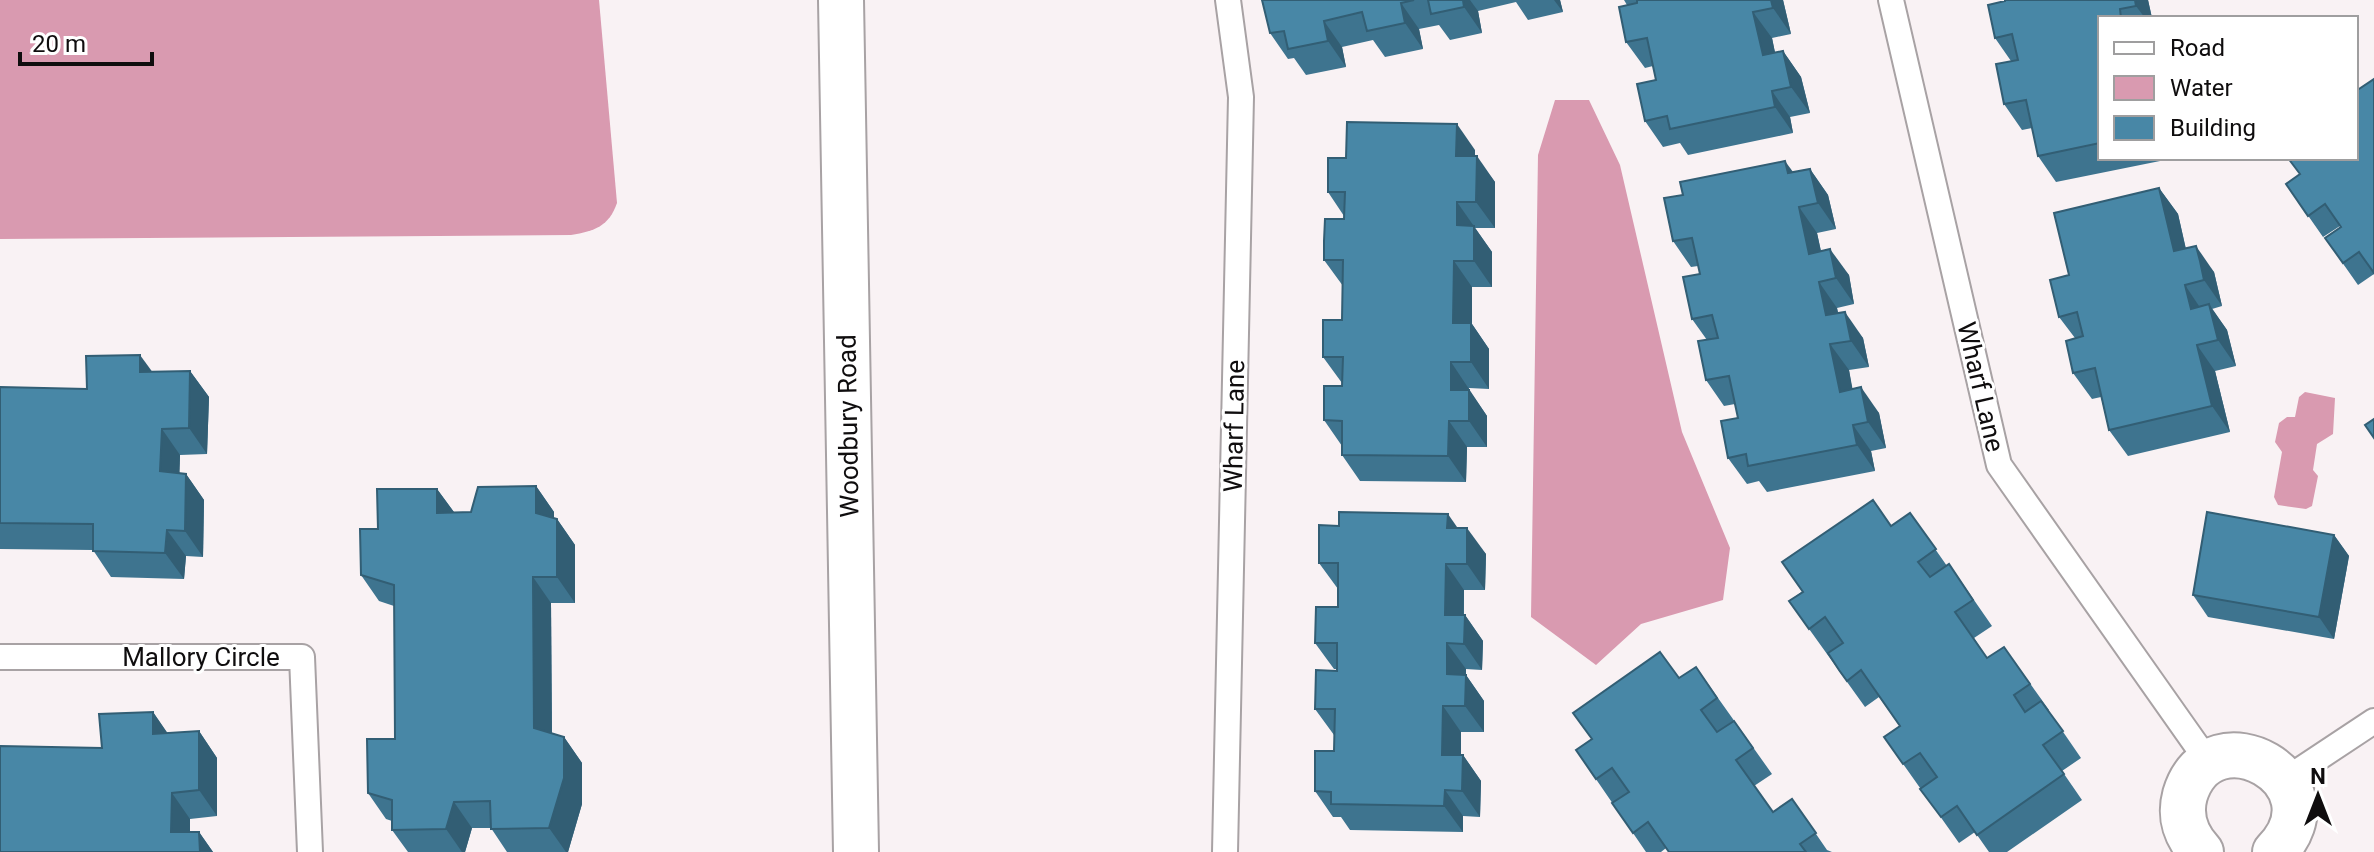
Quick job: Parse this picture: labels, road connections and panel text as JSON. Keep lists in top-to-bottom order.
{
  "streets": {
    "street": ["Woodbury Road"],
    "lane": ["Wharf Lane", "Mallory Circle"]
  },
  "legend": ["Road", "Water", "Building"],
  "scale_bar": "20 m",
  "north": "top"
}
